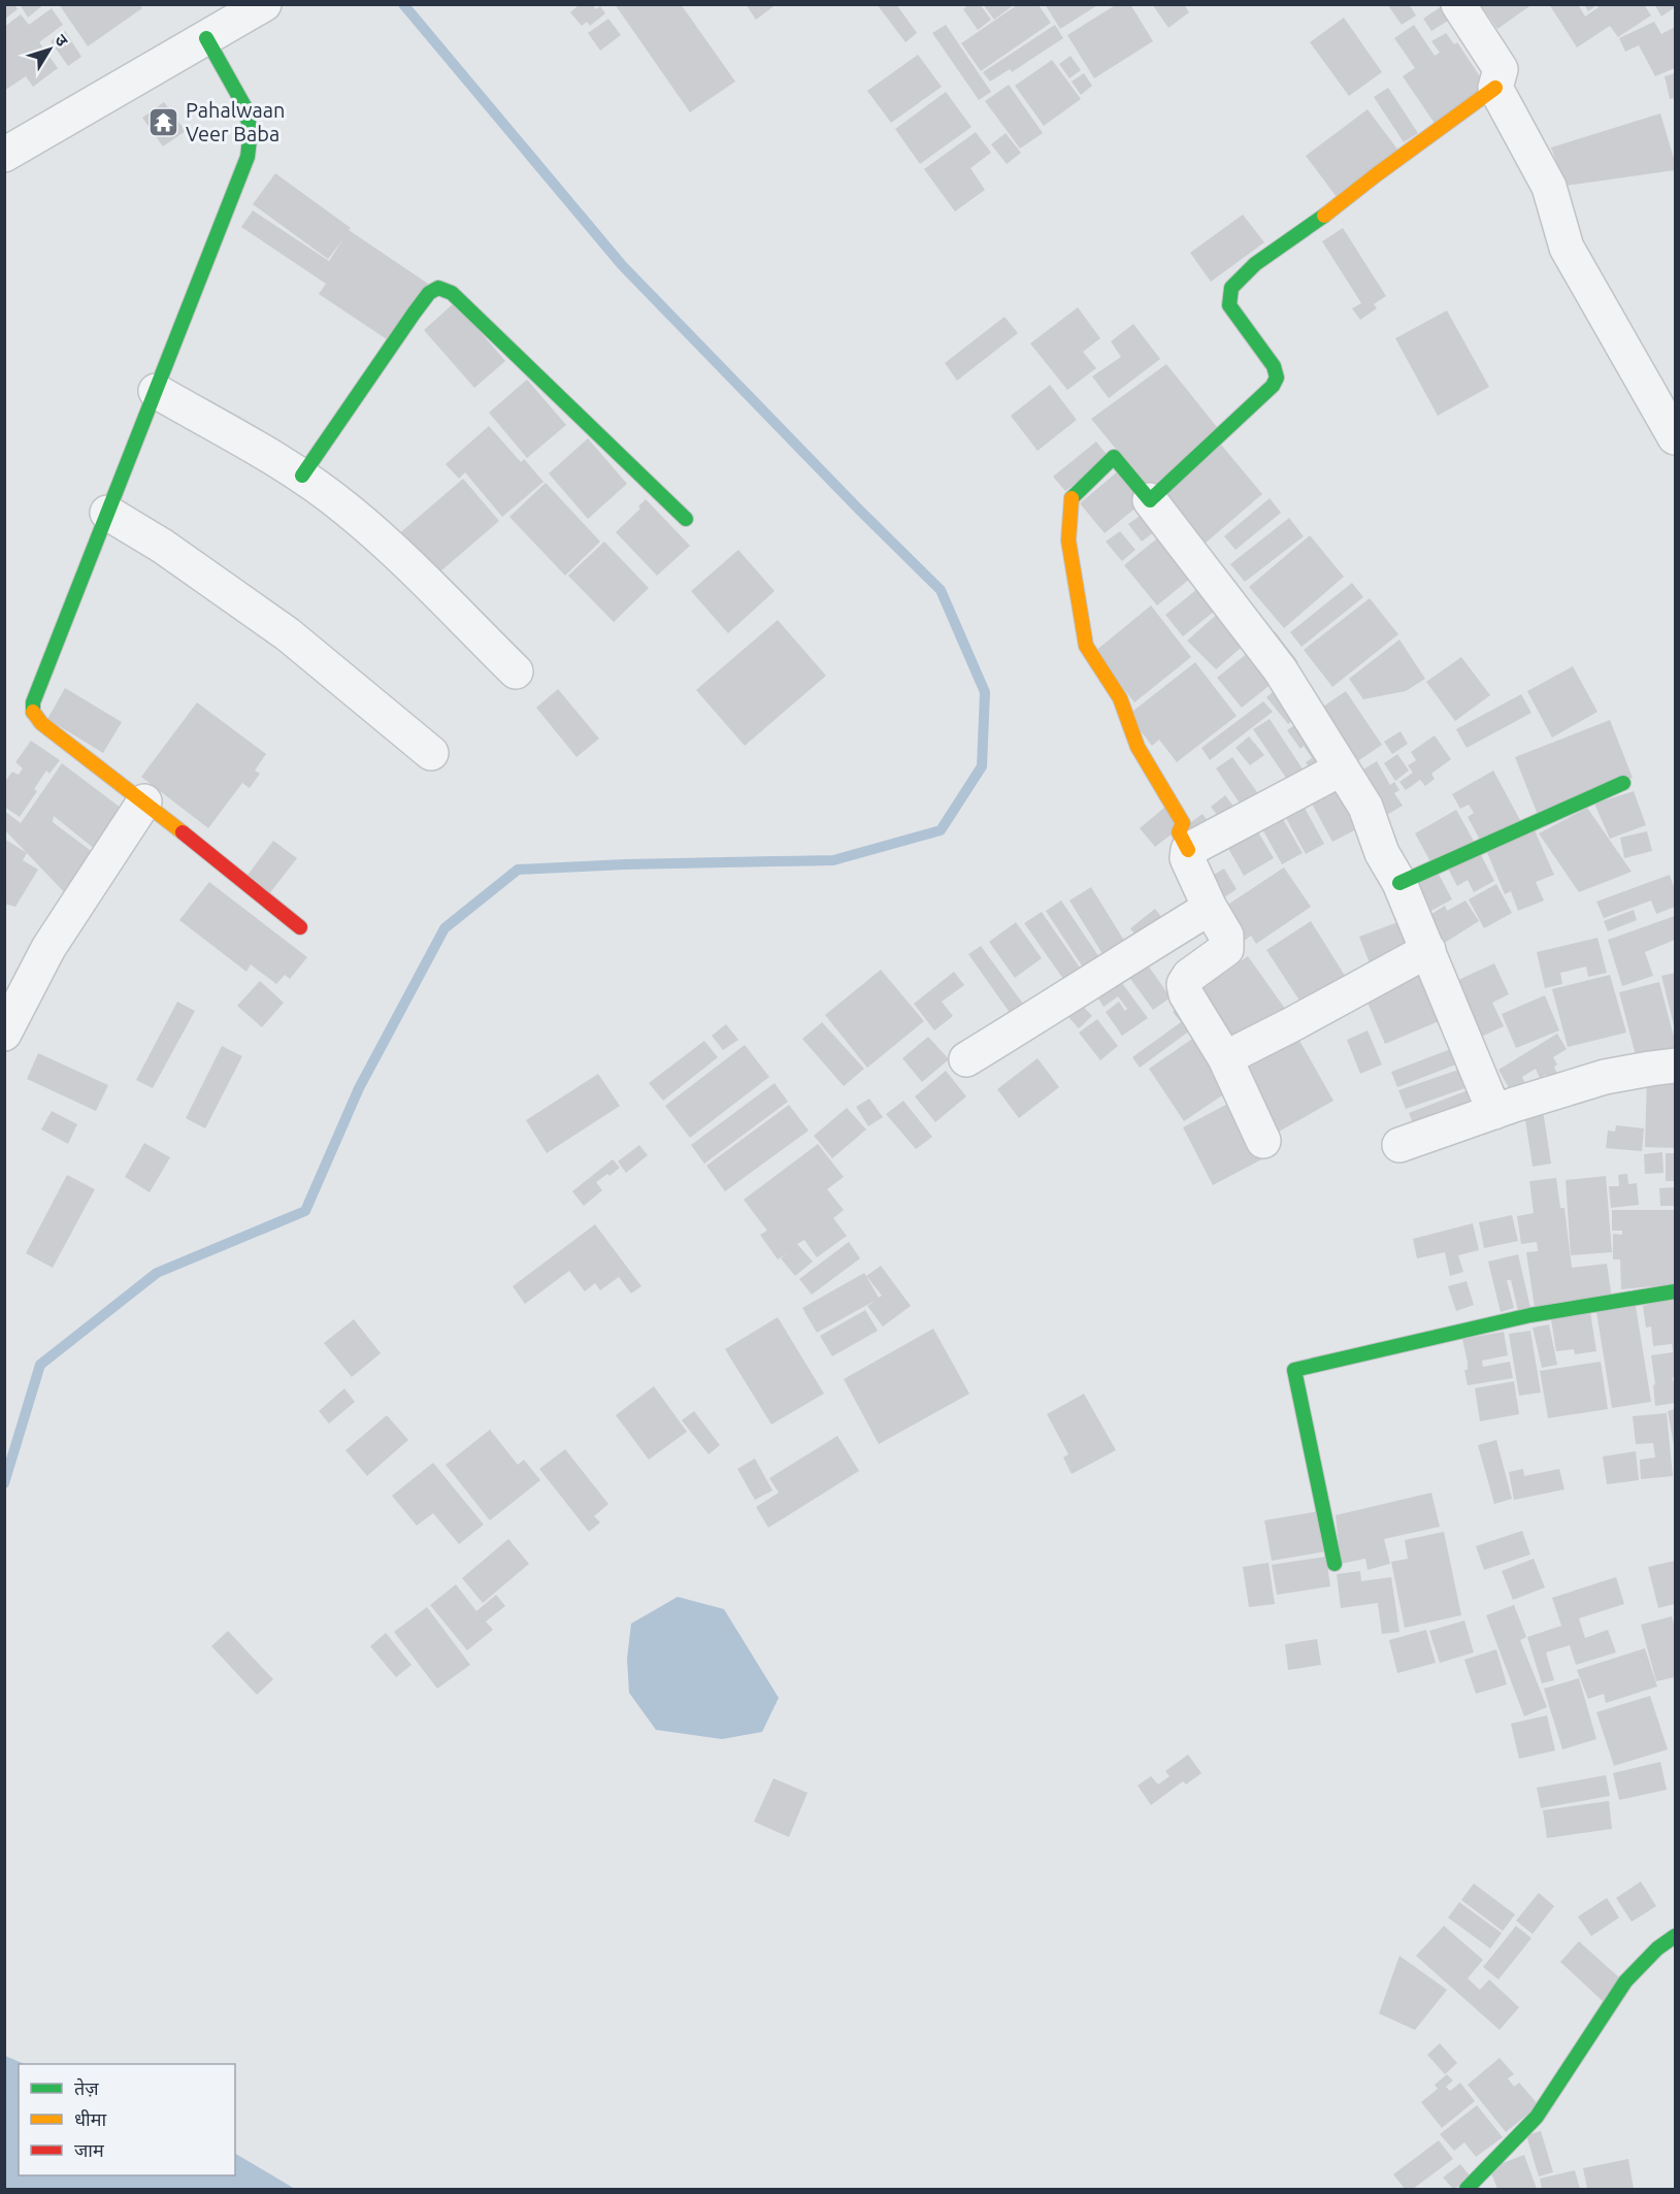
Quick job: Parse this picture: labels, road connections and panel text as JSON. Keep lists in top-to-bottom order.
{
  "places": {
    "temple": ["Pahalwaan Veer Baba"]
  },
  "legend": ["तेज़", "धीमा", "जाम"],
  "north": "top right"
}
